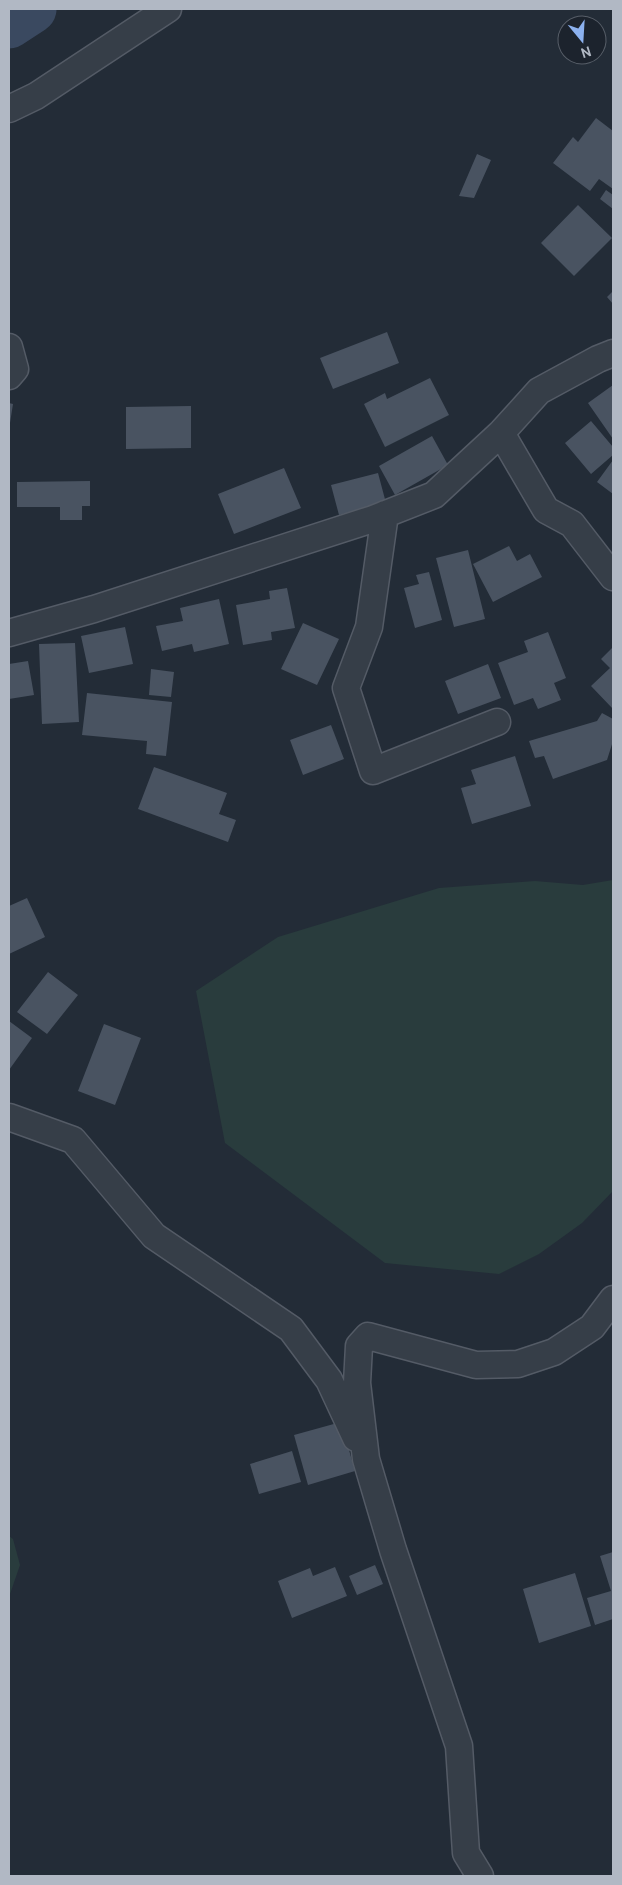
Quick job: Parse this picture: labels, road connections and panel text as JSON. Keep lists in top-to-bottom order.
{
  "north": "bottom"
}
